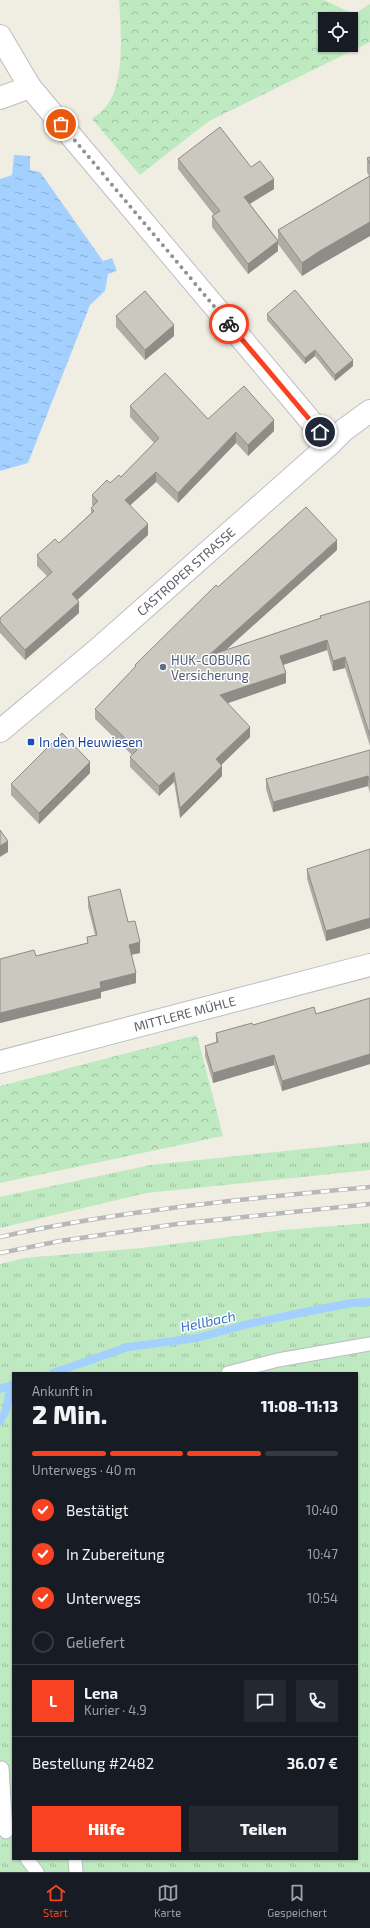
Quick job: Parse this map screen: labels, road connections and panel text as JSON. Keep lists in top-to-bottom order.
{
  "streets": {
    "street": ["CASTROPER STRASSE", "MITTLERE MÜHLE"]
  },
  "water": ["Hellbach"],
  "places": {
    "other": ["HUK-COBURG Versicherung"],
    "transit": ["In den Heuwiesen"]
  },
  "page": {
    "heading": ["2 Min.", "Ankunft in", "11:08–11:13"],
    "panel": [
      "Lena",
      "Kurier · 4.9",
      "Bestellung #2482",
      "36.07 €"
    ],
    "bar": "Unterwegs · 40 m",
    "list": [
      ["Bestätigt", "10:40"],
      ["In Zubereitung", "10:47"],
      ["Unterwegs", "10:54"],
      "Geliefert"
    ],
    "round": "L",
    "buttons": ["Hilfe", "Teilen"],
    "tabs": ["Start", "Karte", "Gespeichert"]
  }
}
